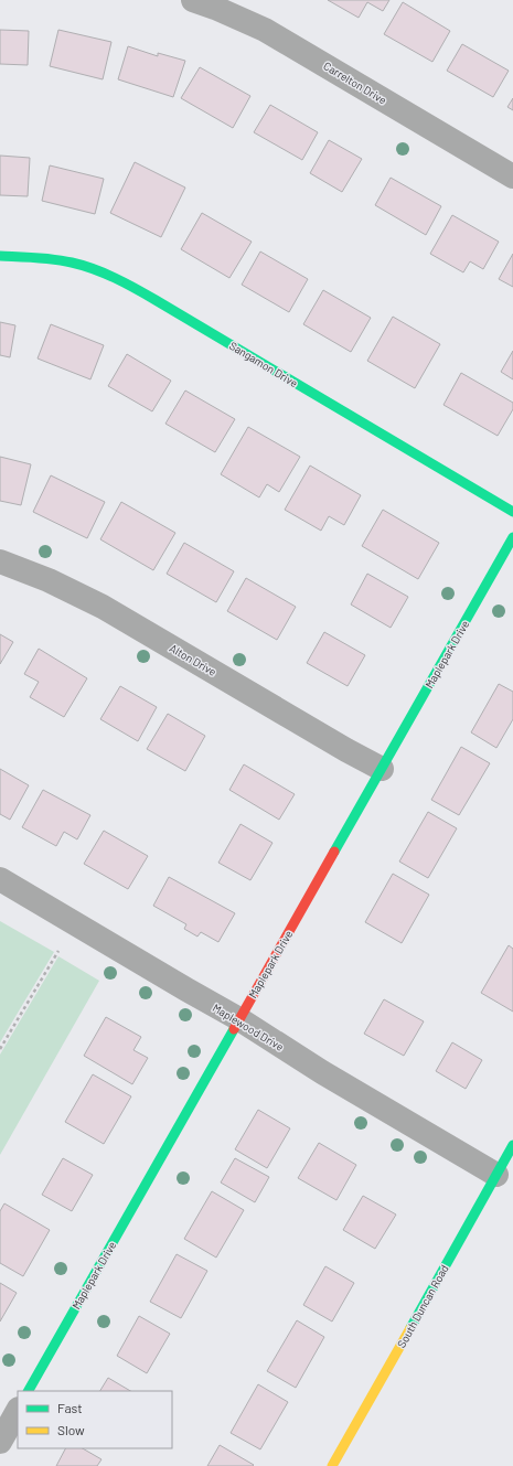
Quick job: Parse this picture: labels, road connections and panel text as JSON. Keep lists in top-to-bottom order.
{
  "streets": {
    "street": [
      "Carrelton Drive",
      "Sangamon Drive",
      "Maplepark Drive",
      "Alton Drive",
      "Maplewood Drive",
      "South Duncan Road"
    ]
  },
  "crossings": [
    ["Maplepark Drive", "Alton Drive"],
    ["Maplepark Drive", "Maplewood Drive"],
    ["Maplewood Drive", "South Duncan Road"]
  ],
  "legend": ["Fast", "Slow"]
}
